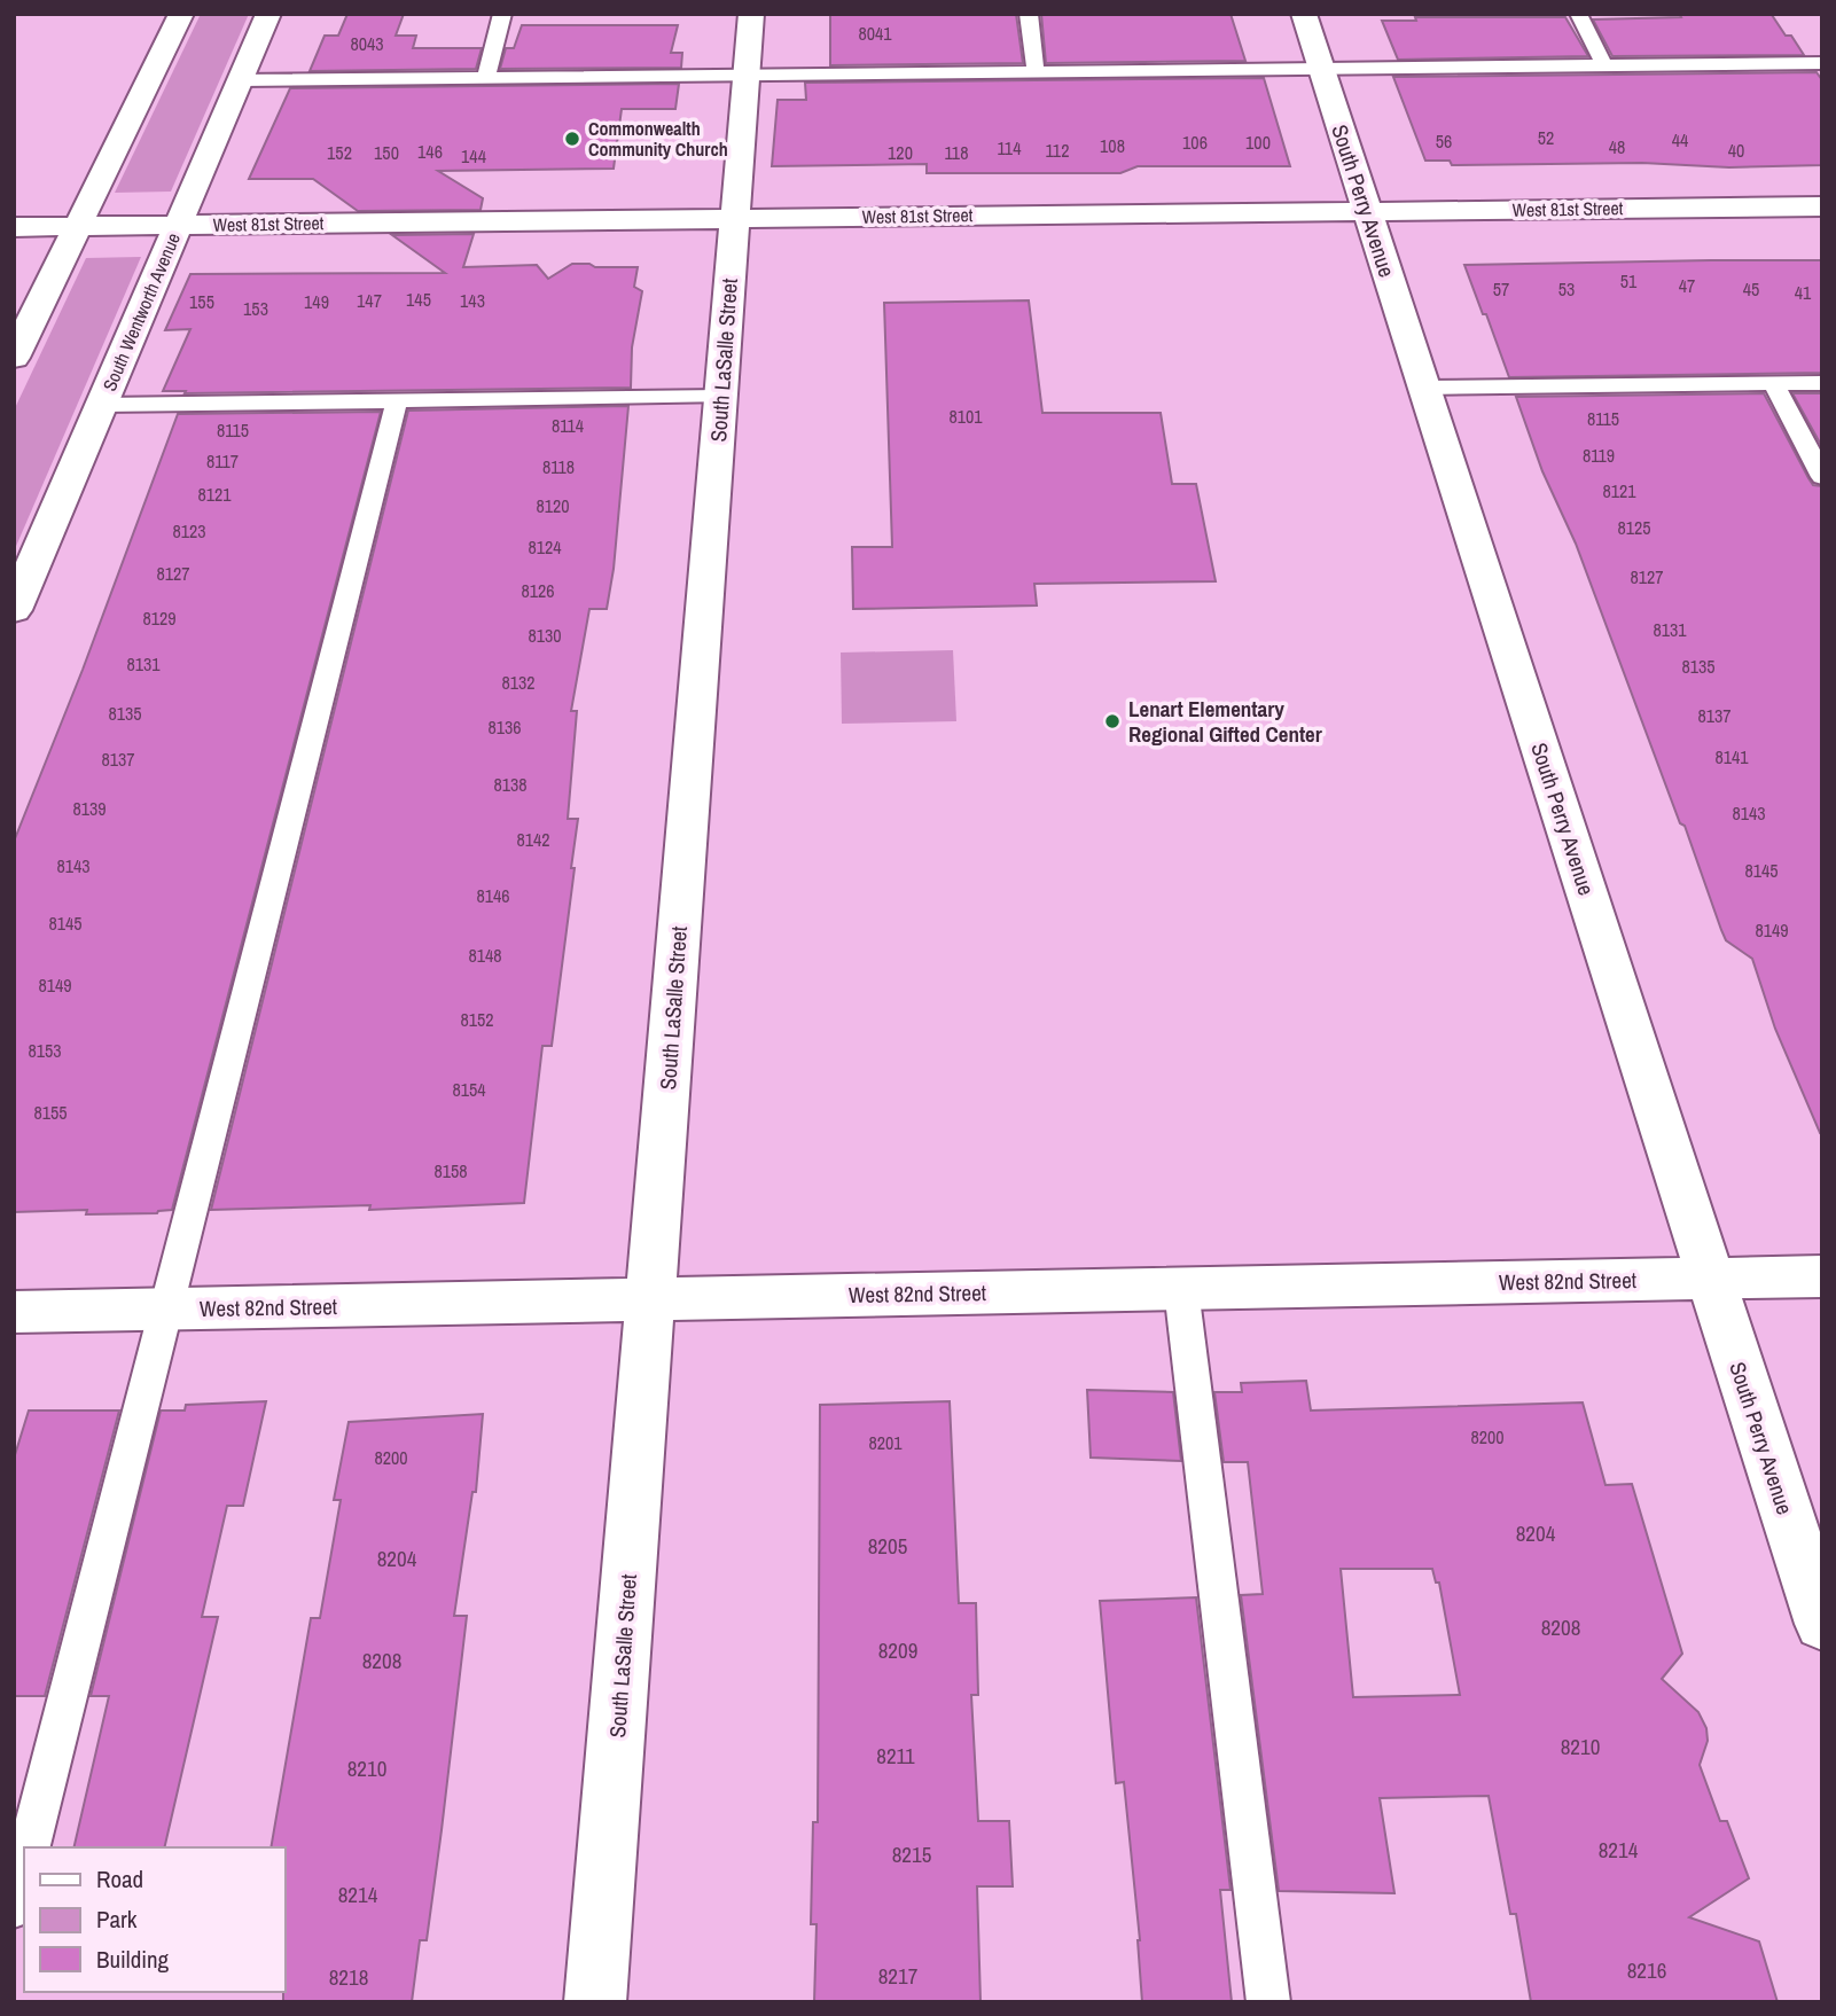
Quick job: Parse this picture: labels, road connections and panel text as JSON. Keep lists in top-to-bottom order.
{
  "streets": {
    "street": [
      "South Perry Avenue",
      "West 81st Street",
      "South Wentworth Avenue",
      "South LaSalle Street",
      "West 82nd Street"
    ]
  },
  "crossings": [
    ["South Perry Avenue", "West 81st Street"],
    ["South Perry Avenue", "West 82nd Street"],
    ["West 81st Street", "South Wentworth Avenue"],
    ["West 81st Street", "South LaSalle Street"],
    ["South LaSalle Street", "West 82nd Street"]
  ],
  "places": ["Commonwealth Community Church", "Lenart Elementary Regional Gifted Center"],
  "house_numbers": [
    "8041",
    "8043",
    "52",
    "44",
    "56",
    "106",
    "100",
    "108",
    "48",
    "114",
    "112",
    "40",
    "146",
    "152",
    "150",
    "120",
    "118",
    "144",
    "51",
    "47",
    "57",
    "53",
    "45",
    "41",
    "145",
    "147",
    "143",
    "155",
    "149",
    "153",
    "8101",
    "8115",
    "8114",
    "8115",
    "8119",
    "8117",
    "8118",
    "8121",
    "8121",
    "8120",
    "8125",
    "8123",
    "8124",
    "8127",
    "8127",
    "8126",
    "8129",
    "8131",
    "8130",
    "8131",
    "8135",
    "8132",
    "8135",
    "8137",
    "8136",
    "8141",
    "8137",
    "8138",
    "8139",
    "8143",
    "8142",
    "8143",
    "8145",
    "8146",
    "8145",
    "8149",
    "8148",
    "8149",
    "8152",
    "8153",
    "8154",
    "8155",
    "8158",
    "8200",
    "8201",
    "8200",
    "8204",
    "8205",
    "8204",
    "8208",
    "8209",
    "8208",
    "8210",
    "8211",
    "8210",
    "8214",
    "8215",
    "8214",
    "8216",
    "8217",
    "8218"
  ],
  "legend": ["Road", "Park", "Building"]
}
